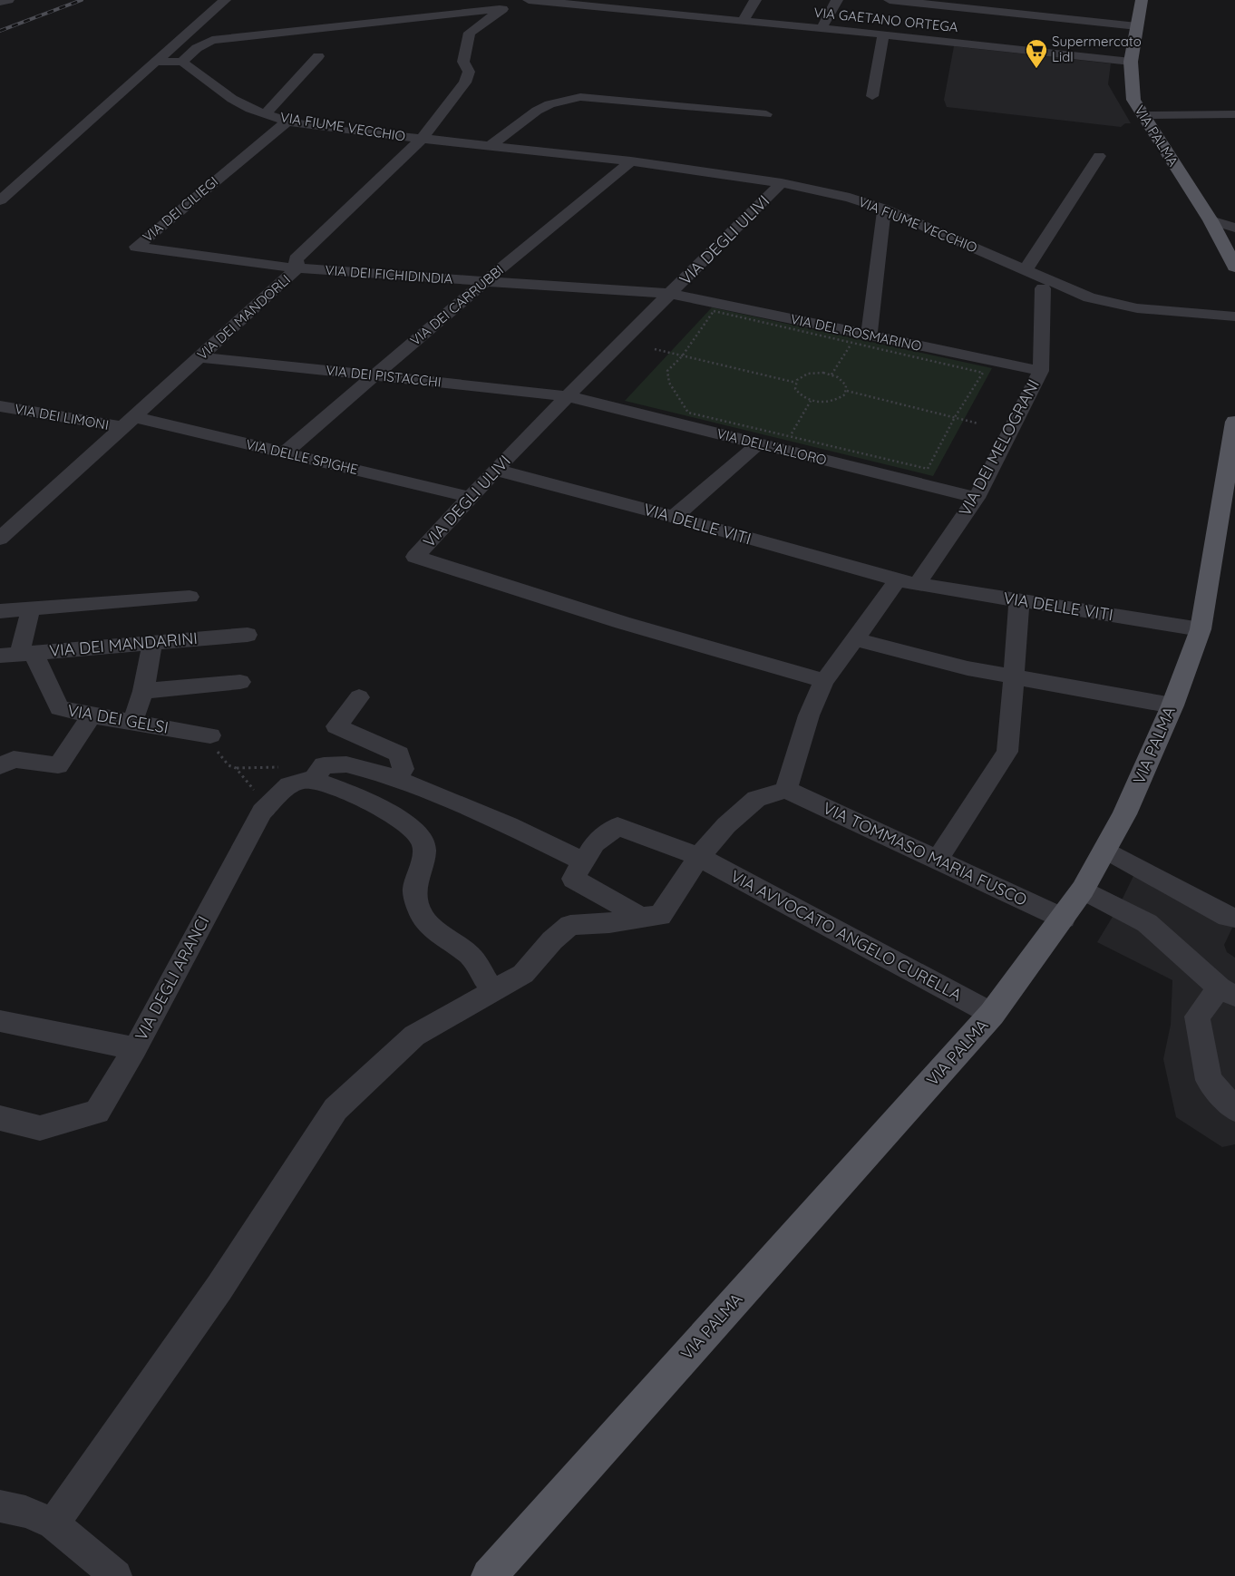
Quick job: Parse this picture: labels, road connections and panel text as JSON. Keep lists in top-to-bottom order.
{
  "streets": {
    "main road": ["VIA PALMA"],
    "street": [
      "VIA GAETANO ORTEGA",
      "VIA FIUME VECCHIO",
      "VIA DEI CILIEGI",
      "VIA DEGLI ULIVI",
      "VIA DEI FICHIDINDIA",
      "VIA DEI CARRUBBI",
      "VIA DEI MANDORLI",
      "VIA DEL ROSMARINO",
      "VIA DEI PISTACCHI",
      "VIA DEI LIMONI",
      "VIA DELL'ALLORO",
      "VIA DEI MELOGRANI",
      "VIA DELLE SPIGHE",
      "VIA DELLE VITI",
      "VIA DEI MANDARINI",
      "VIA DEI GELSI",
      "VIA TOMMASO MARIA FUSCO",
      "VIA AVVOCATO ANGELO CURELLA",
      "VIA DEGLI ARANCI"
    ]
  },
  "crossings": [
    ["VIA GAETANO ORTEGA", "VIA PALMA"],
    ["VIA FIUME VECCHIO", "VIA DEI CILIEGI"],
    ["VIA FIUME VECCHIO", "VIA DEGLI ULIVI"],
    ["VIA FIUME VECCHIO", "VIA DEI CARRUBBI"],
    ["VIA FIUME VECCHIO", "VIA DEI MANDORLI"],
    ["VIA PALMA", "VIA DELLE VITI"],
    ["VIA PALMA", "VIA TOMMASO MARIA FUSCO"],
    ["VIA PALMA", "VIA AVVOCATO ANGELO CURELLA"],
    ["VIA DEI CILIEGI", "VIA DEI FICHIDINDIA"],
    ["VIA DEI CILIEGI", "VIA DEI MANDORLI"],
    ["VIA DEGLI ULIVI", "VIA DEI FICHIDINDIA"],
    ["VIA DEGLI ULIVI", "VIA DEL ROSMARINO"],
    ["VIA DEGLI ULIVI", "VIA DEI PISTACCHI"],
    ["VIA DEGLI ULIVI", "VIA DELL'ALLORO"],
    ["VIA DEGLI ULIVI", "VIA DEI MELOGRANI"],
    ["VIA DEGLI ULIVI", "VIA DELLE SPIGHE"],
    ["VIA DEGLI ULIVI", "VIA DELLE VITI"],
    ["VIA DEI FICHIDINDIA", "VIA DEI CARRUBBI"],
    ["VIA DEI FICHIDINDIA", "VIA DEI MANDORLI"],
    ["VIA DEI FICHIDINDIA", "VIA DEL ROSMARINO"],
    ["VIA DEI CARRUBBI", "VIA DEI PISTACCHI"],
    ["VIA DEI CARRUBBI", "VIA DELLE SPIGHE"],
    ["VIA DEI MANDORLI", "VIA DEI PISTACCHI"],
    ["VIA DEI MANDORLI", "VIA DEI LIMONI"],
    ["VIA DEI MANDORLI", "VIA DELLE SPIGHE"],
    ["VIA DEL ROSMARINO", "VIA DEI MELOGRANI"],
    ["VIA DEI PISTACCHI", "VIA DELL'ALLORO"],
    ["VIA DEI LIMONI", "VIA DELLE SPIGHE"],
    ["VIA DELL'ALLORO", "VIA DEI MELOGRANI"],
    ["VIA DEI MELOGRANI", "VIA DELLE VITI"],
    ["VIA DEI MELOGRANI", "VIA TOMMASO MARIA FUSCO"],
    ["VIA DEI MANDARINI", "VIA DEI GELSI"]
  ],
  "places": {
    "supermarket": ["Supermercato Lidl"]
  }
}
